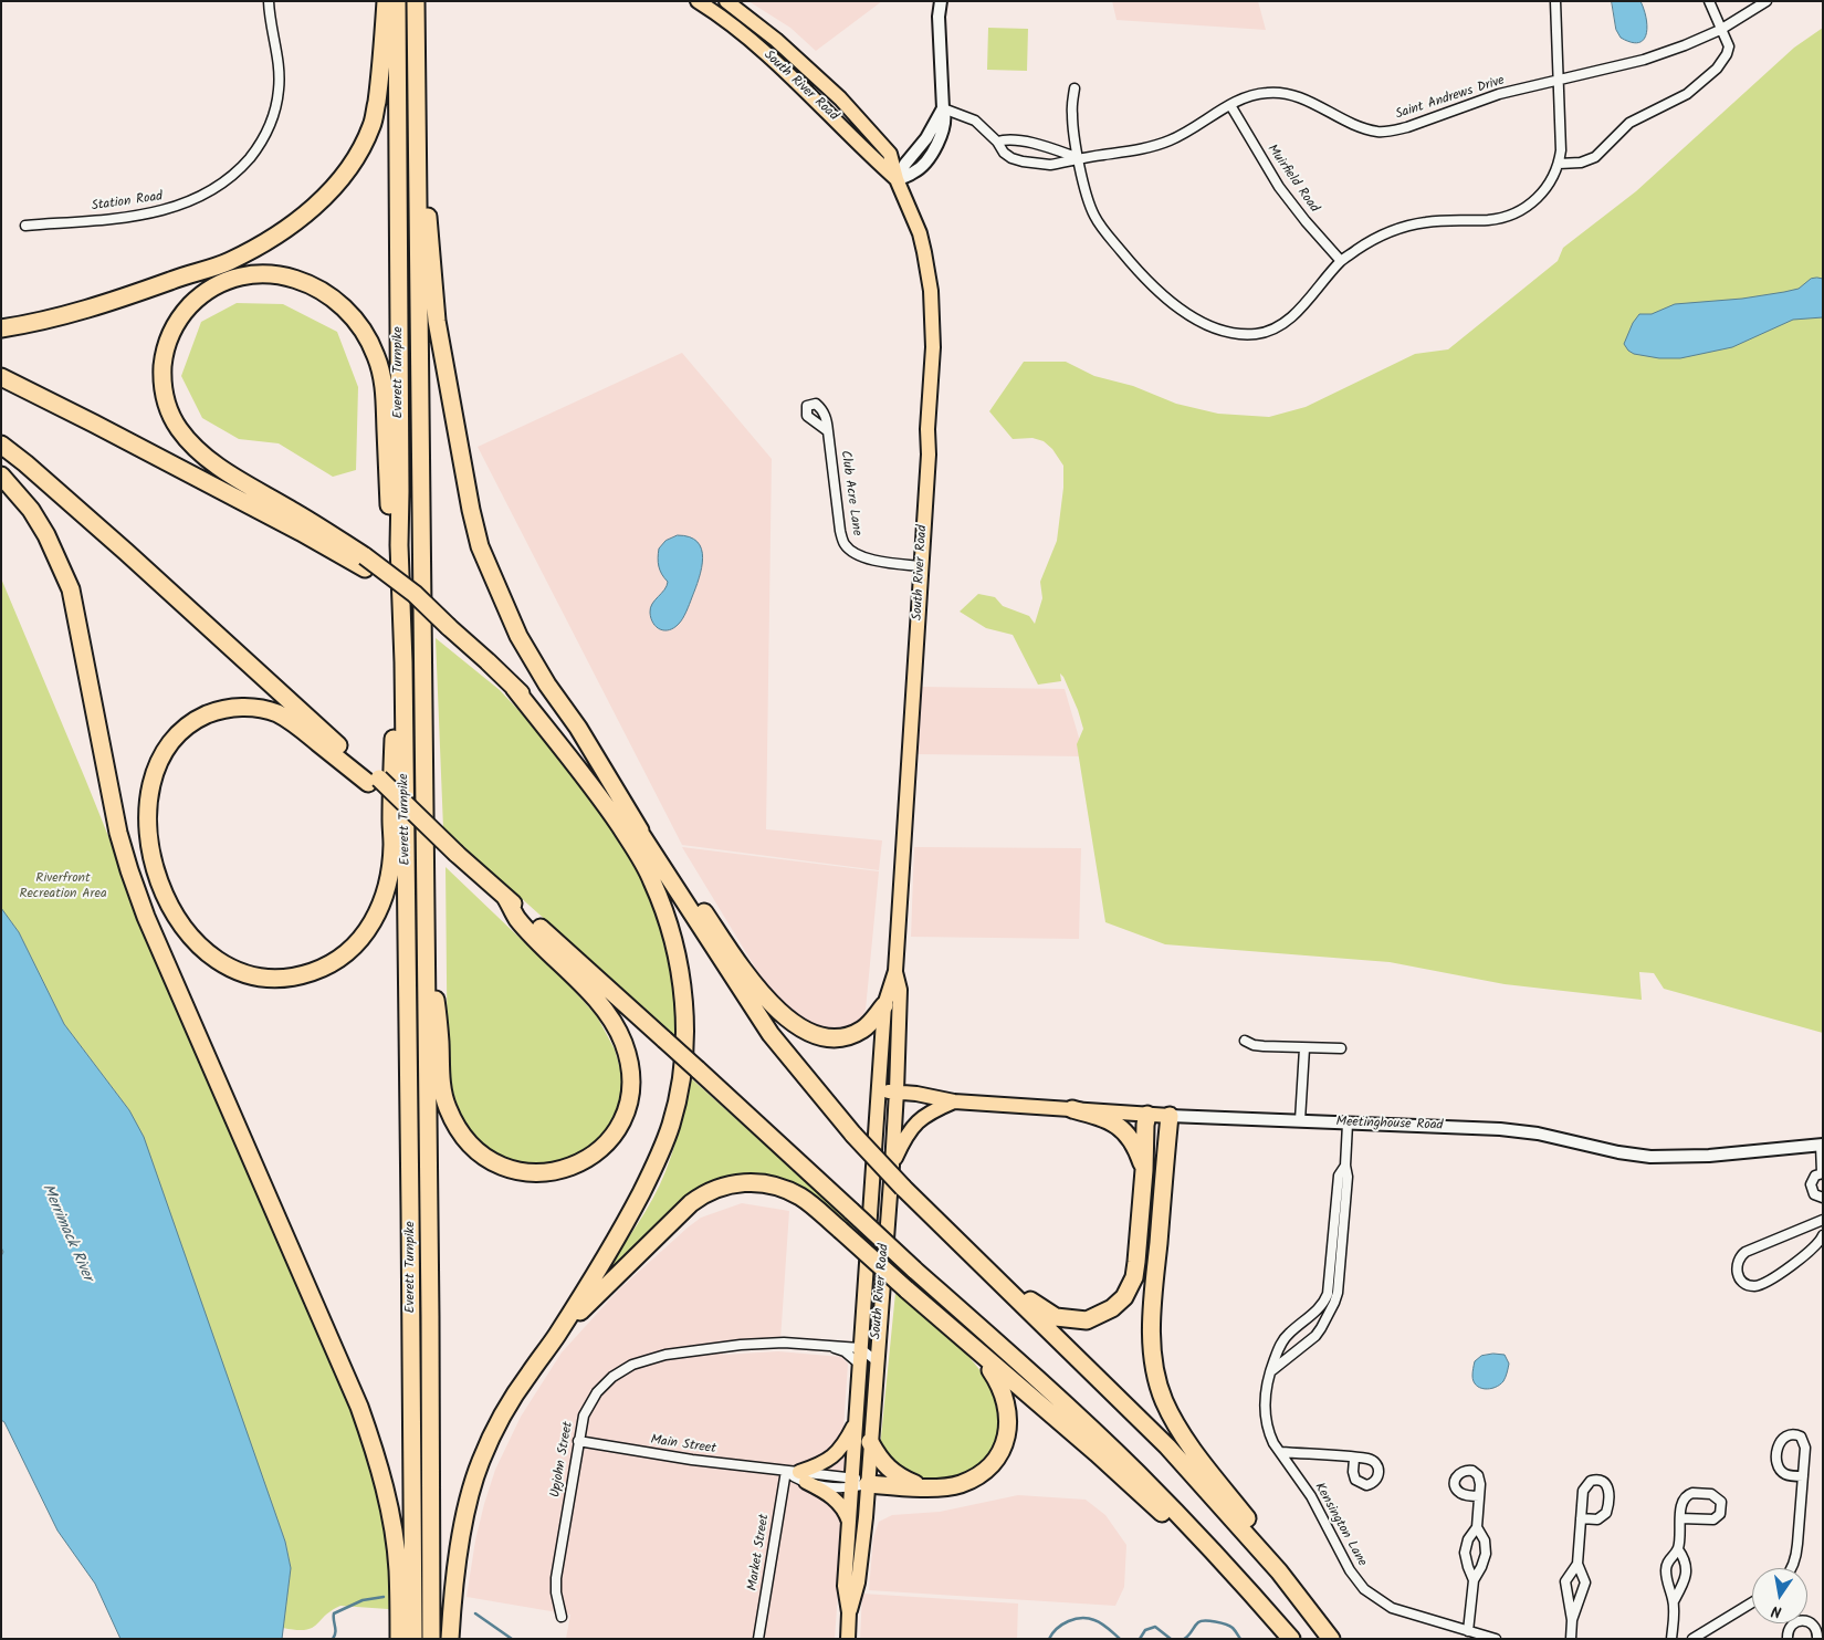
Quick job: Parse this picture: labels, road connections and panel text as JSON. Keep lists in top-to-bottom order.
{
  "streets": {
    "highway": ["Everett Turnpike"],
    "main road": ["South River Road", "Meetinghouse Road"],
    "street": [
      "Saint Andrews Drive",
      "Muirfield Road",
      "Station Road",
      "Club Acre Lane",
      "Main Street",
      "Upjohn Street",
      "Kensington Lane",
      "Market Street"
    ]
  },
  "crossings": [
    ["South River Road", "Club Acre Lane"],
    ["South River Road", "Meetinghouse Road"],
    ["South River Road", "Main Street"],
    ["South River Road", "Upjohn Street"],
    ["Saint Andrews Drive", "Muirfield Road"],
    ["Meetinghouse Road", "Kensington Lane"],
    ["Main Street", "Upjohn Street"],
    ["Main Street", "Market Street"]
  ],
  "water": ["Merrimack River"],
  "parks": ["Riverfront Recreation Area"],
  "north": "bottom"
}
